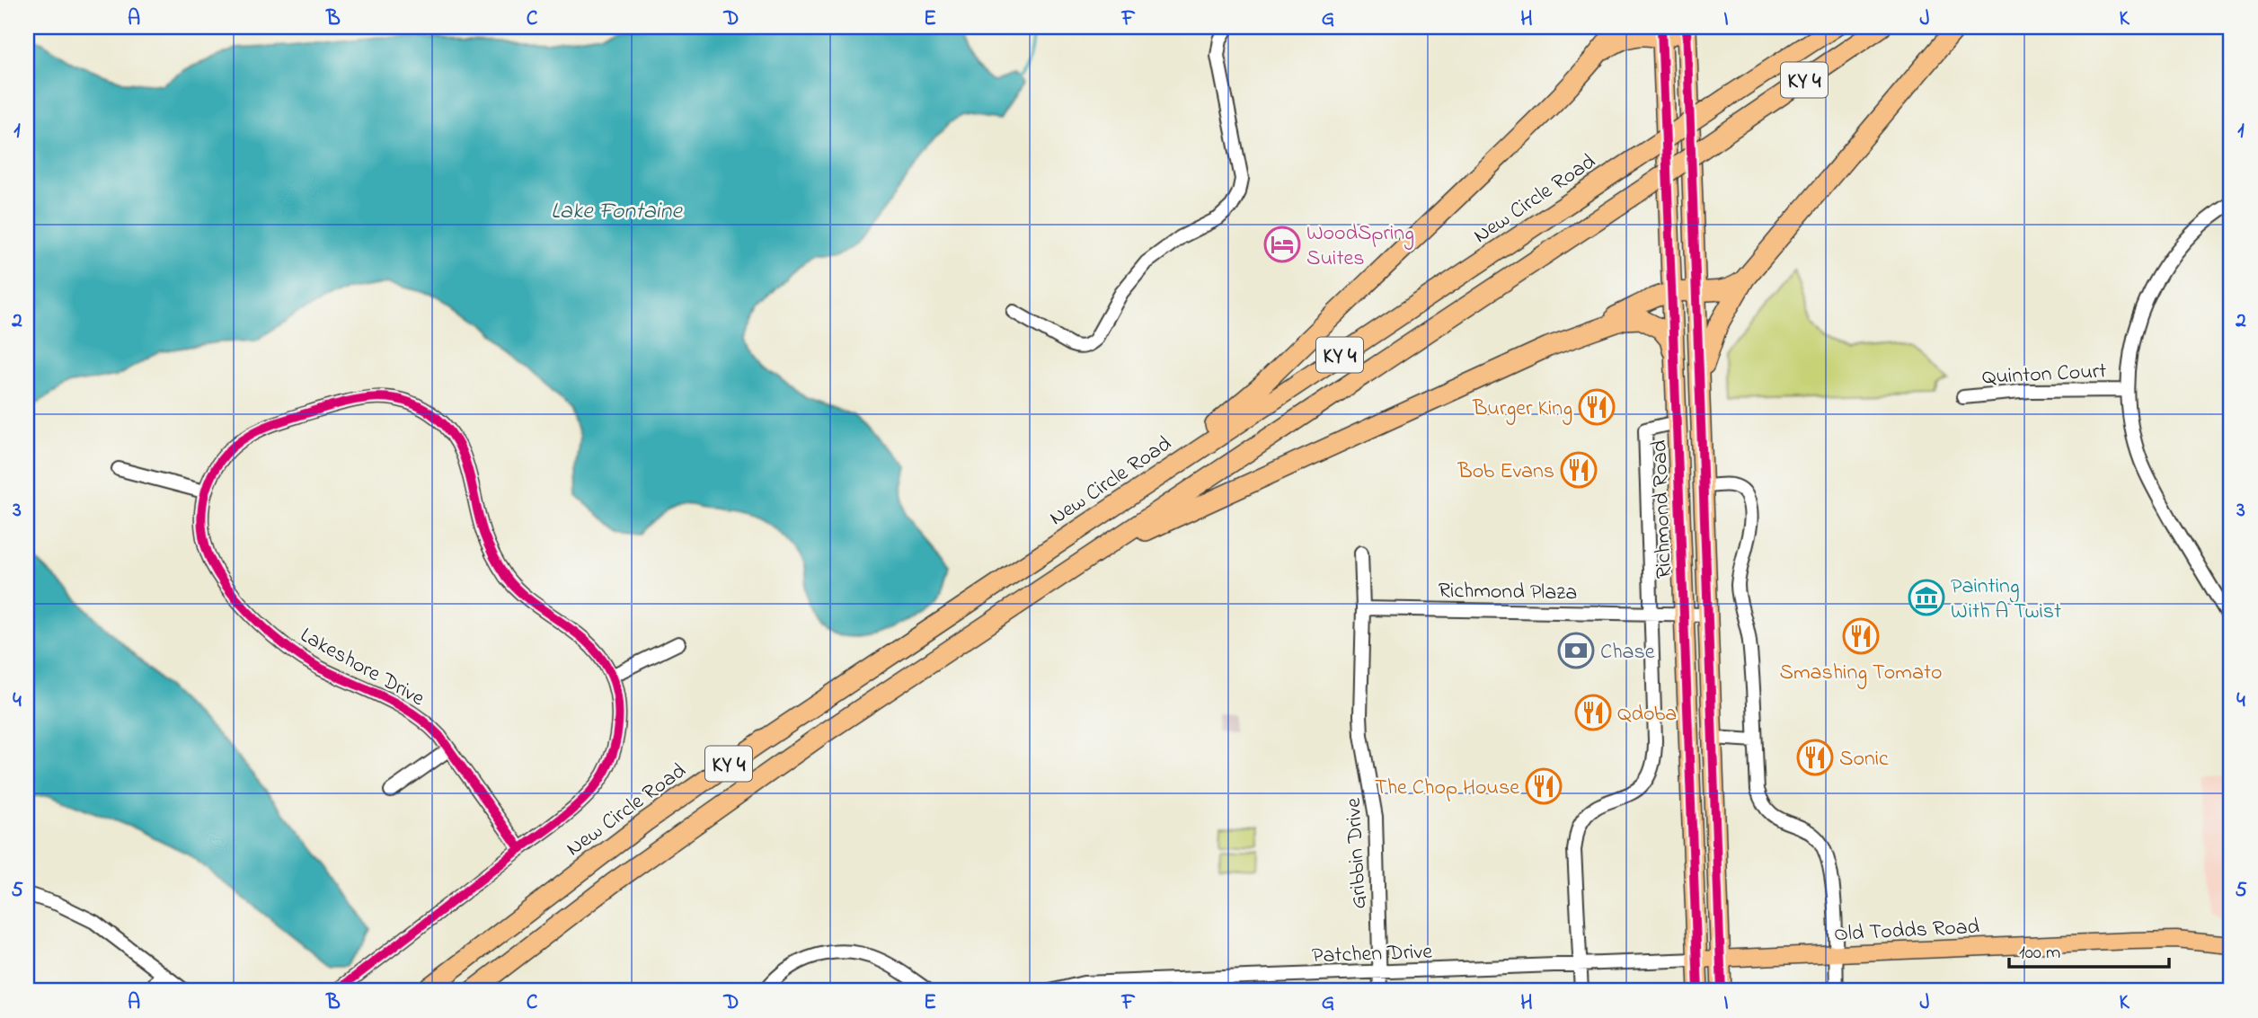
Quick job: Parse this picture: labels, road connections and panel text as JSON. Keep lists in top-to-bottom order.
{
  "streets": {
    "highway": ["KY 4", "New Circle Road", "Richmond Road"],
    "main road": ["Old Todds Road"],
    "street": [
      "Quinton Court",
      "Richmond Plaza",
      "Lakeshore Drive",
      "Gribbin Drive",
      "Patchen Drive"
    ]
  },
  "crossings": [
    ["Richmond Road", "Richmond Plaza"],
    ["Richmond Road", "Old Todds Road"],
    ["Richmond Road", "Patchen Drive"],
    ["Richmond Plaza", "Gribbin Drive"],
    ["Gribbin Drive", "Patchen Drive"],
    ["Old Todds Road", "Patchen Drive"]
  ],
  "water": ["Lake Fontaine"],
  "places": {
    "hotel": ["WoodSpring Suites"],
    "restaurant": [
      "Burger King",
      "Bob Evans",
      "Smashing Tomato",
      "Qdoba",
      "Sonic",
      "The Chop House"
    ],
    "museum": ["Painting With A Twist"],
    "bank": ["Chase"]
  },
  "scale_bar": "100 m",
  "grid": {
    "columns": [
      "A",
      "B",
      "C",
      "D",
      "E",
      "F",
      "G",
      "H",
      "I",
      "J",
      "K"
    ],
    "rows": [
      "1",
      "2",
      "3",
      "4",
      "5"
    ]
  }
}
